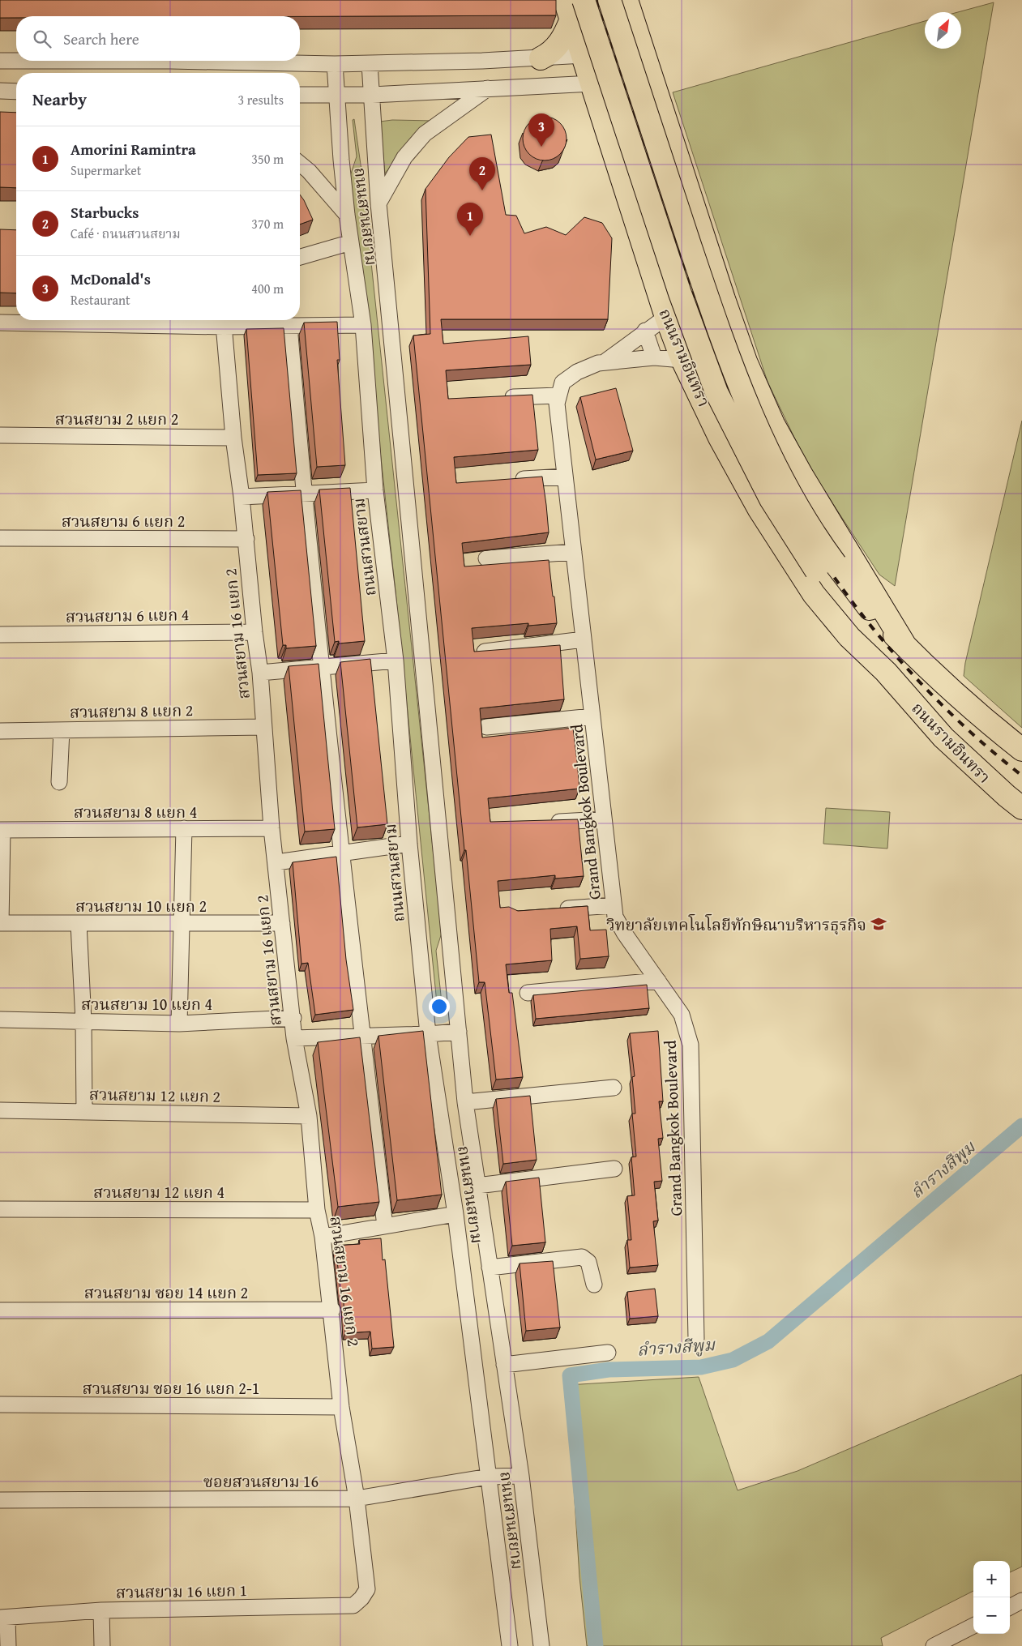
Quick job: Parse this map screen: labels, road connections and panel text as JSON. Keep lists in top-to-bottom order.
{
  "streets": {
    "highway": ["ถนนรามอินทรา"],
    "street": [
      "ถนนสวนสยาม",
      "สวนสยาม 2 แยก 2",
      "สวนสยาม 6 แยก 2",
      "สวนสยาม 6 แยก 4",
      "สวนสยาม 16 แยก 2",
      "สวนสยาม 8 แยก 2",
      "สวนสยาม 8 แยก 4",
      "Grand Bangkok Boulevard",
      "สวนสยาม 10 แยก 2",
      "สวนสยาม 10 แยก 4",
      "สวนสยาม 12 แยก 2",
      "สวนสยาม 12 แยก 4",
      "สวนสยาม ซอย 14 แยก 2",
      "สวนสยาม ซอย 16 แยก 2-1",
      "ซอยสวนสยาม 16",
      "สวนสยาม 16 แยก 1"
    ]
  },
  "crossings": [
    ["ถนนสวนสยาม", "ซอยสวนสยาม 16"],
    ["ถนนรามอินทรา", "Grand Bangkok Boulevard"],
    ["สวนสยาม 2 แยก 2", "สวนสยาม 16 แยก 2"],
    ["สวนสยาม 6 แยก 2", "สวนสยาม 16 แยก 2"],
    ["สวนสยาม 6 แยก 4", "สวนสยาม 16 แยก 2"],
    ["สวนสยาม 16 แยก 2", "สวนสยาม 8 แยก 2"],
    ["สวนสยาม 16 แยก 2", "สวนสยาม 8 แยก 4"],
    ["สวนสยาม 16 แยก 2", "สวนสยาม 10 แยก 2"],
    ["สวนสยาม 16 แยก 2", "สวนสยาม 10 แยก 4"],
    ["สวนสยาม 16 แยก 2", "สวนสยาม 12 แยก 2"],
    ["สวนสยาม 16 แยก 2", "สวนสยาม 12 แยก 4"],
    ["สวนสยาม 16 แยก 2", "สวนสยาม ซอย 14 แยก 2"],
    ["สวนสยาม 16 แยก 2", "สวนสยาม ซอย 16 แยก 2-1"],
    ["สวนสยาม 16 แยก 2", "ซอยสวนสยาม 16"],
    ["สวนสยาม 16 แยก 2", "สวนสยาม 16 แยก 1"]
  ],
  "water": ["ลำรางสีพูม"],
  "places": {
    "school or university": ["วิทยาลัยเทคโนโลยีทักษิณาบริหารธุรกิจ"]
  },
  "north": "top right",
  "page": {
    "search": "Search here",
    "heading": ["Nearby", "3 results"],
    "pins": ["3", "2", "1"],
    "list": [
      {
        "mark": "1",
        "name": "Amorini Ramintra",
        "note": "Supermarket",
        "value": "350 m"
      },
      {
        "mark": "2",
        "name": "Starbucks",
        "note": "Café · ถนนสวนสยาม",
        "value": "370 m"
      },
      {
        "mark": "3",
        "name": "McDonald's",
        "note": "Restaurant",
        "value": "400 m"
      }
    ],
    "map_buttons": ["+", "−"]
  }
}
